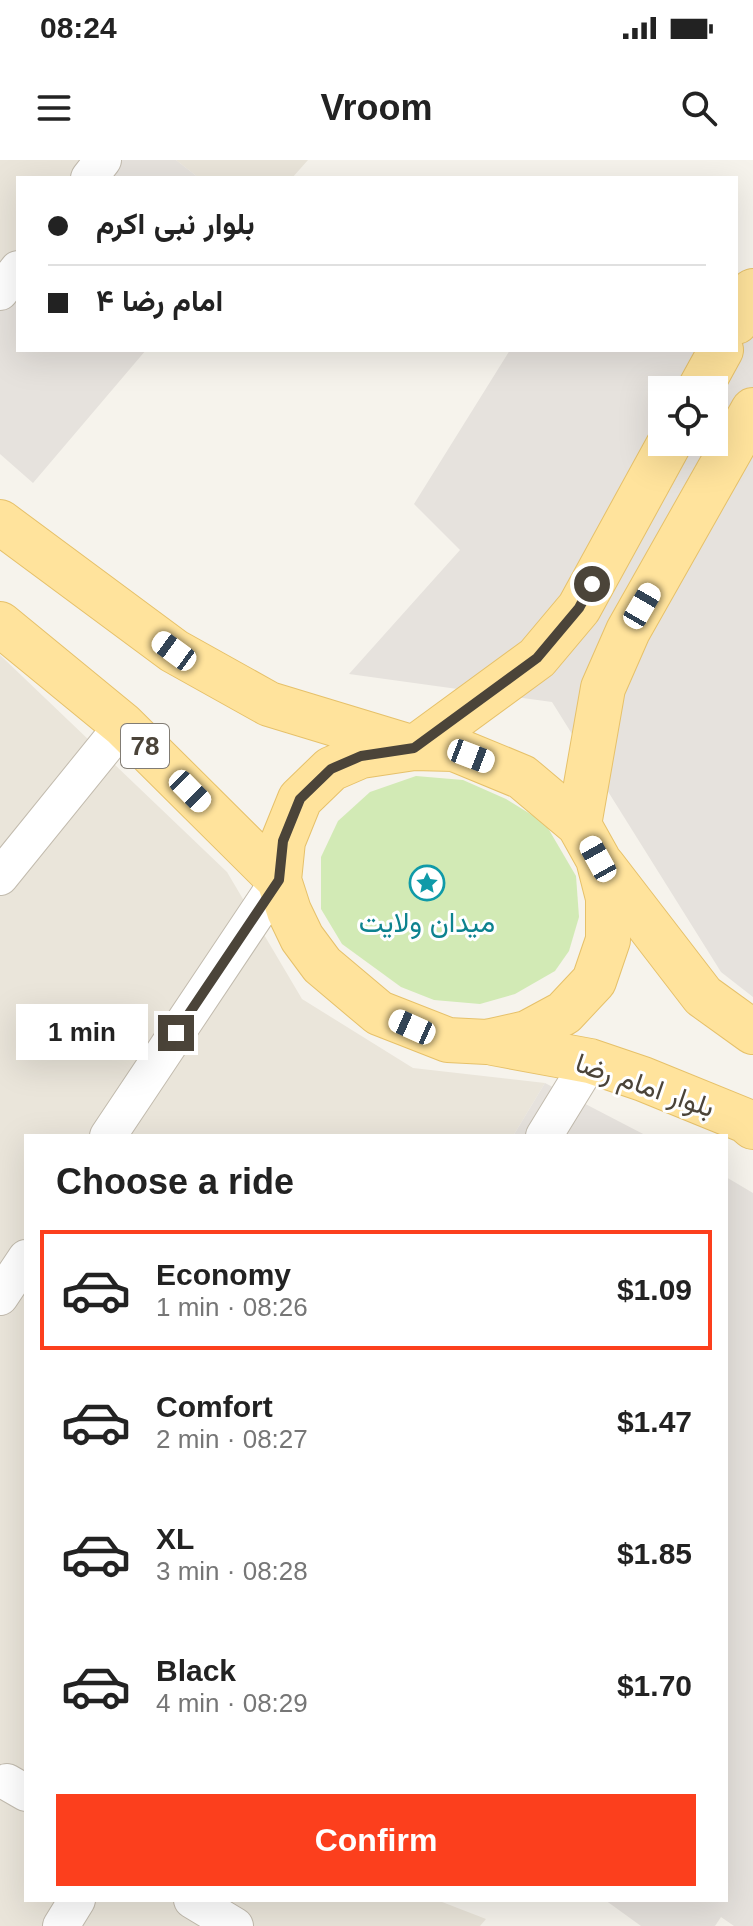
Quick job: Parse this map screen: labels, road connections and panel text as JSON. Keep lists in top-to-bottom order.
{
  "streets": {
    "main road": ["78", "بلوار امام رضا"]
  },
  "crossings": [
    ["78", "بلوار امام رضا"]
  ],
  "places": {
    "place": ["میدان ولایت"]
  },
  "page": {
    "status": "08:24",
    "header": "Vroom",
    "banner": ["بلوار نبی اکرم", "امام رضا ۴"],
    "bubble": "1 min",
    "heading": "Choose a ride",
    "list": [
      {
        "name": "Economy",
        "note": "1 min · 08:26",
        "value": "$1.09"
      },
      {
        "name": "Comfort",
        "note": "2 min · 08:27",
        "value": "$1.47"
      },
      {
        "name": "XL",
        "note": "3 min · 08:28",
        "value": "$1.85"
      },
      {
        "name": "Black",
        "note": "4 min · 08:29",
        "value": "$1.70"
      }
    ],
    "buttons": "Confirm"
  }
}
